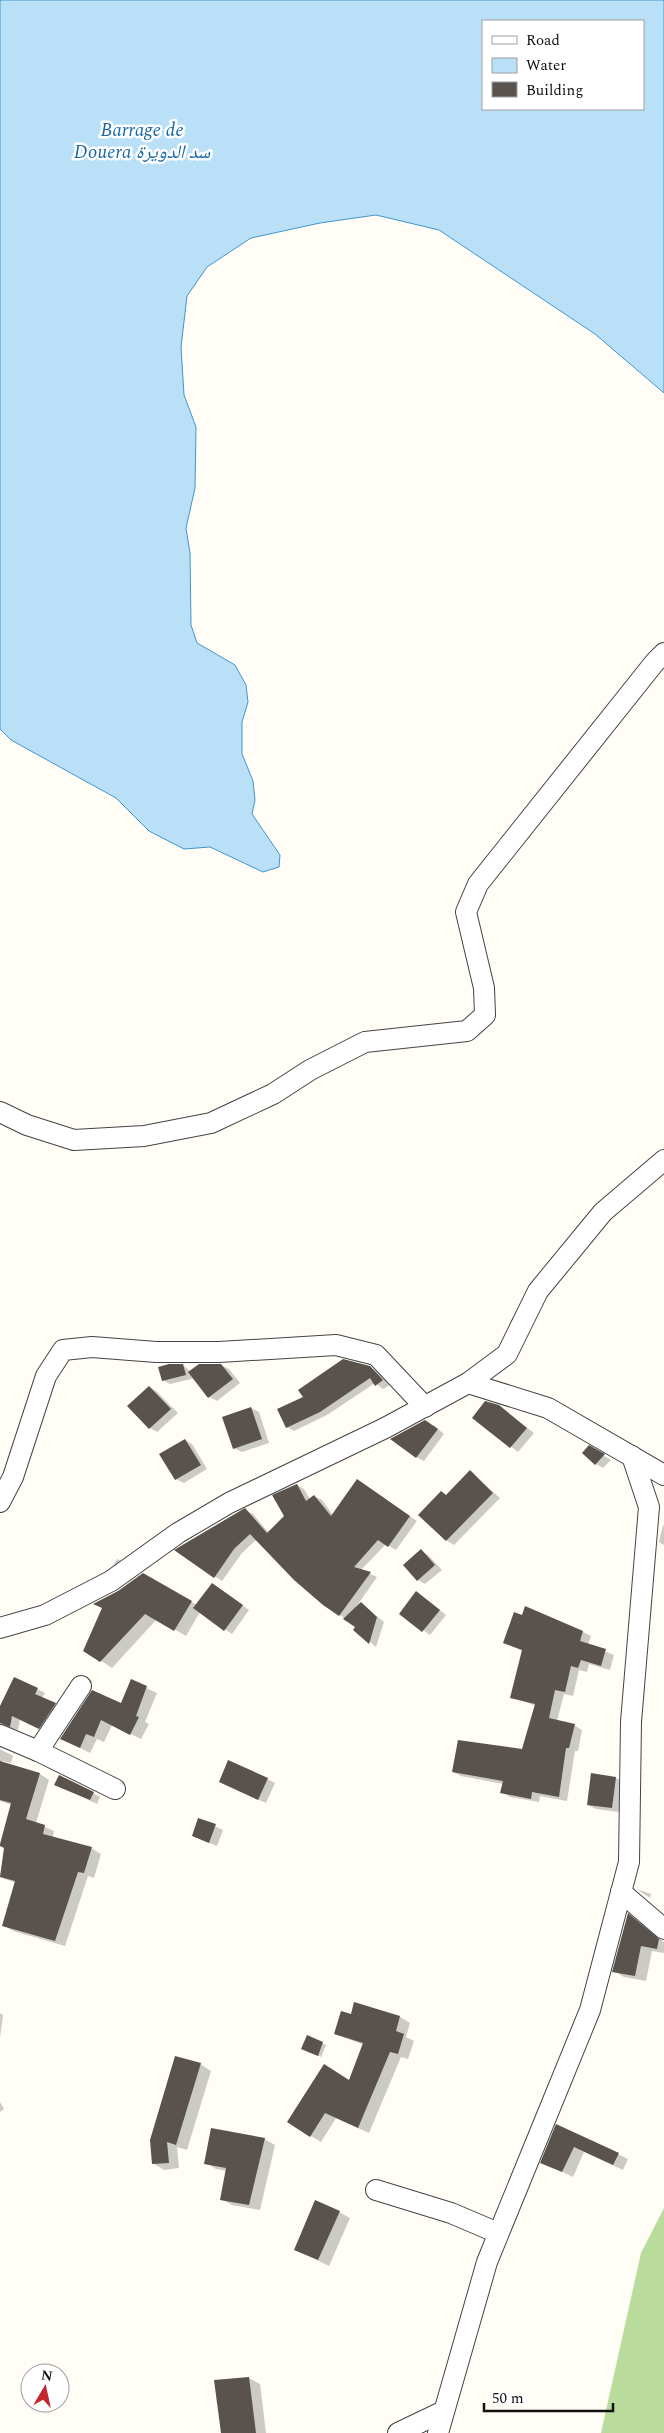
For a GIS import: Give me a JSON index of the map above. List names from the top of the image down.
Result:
{
  "water": ["Barrage de Douera سد الدويرة"],
  "legend": ["Road", "Water", "Building"],
  "scale_bar": "50 m",
  "north": "top"
}
